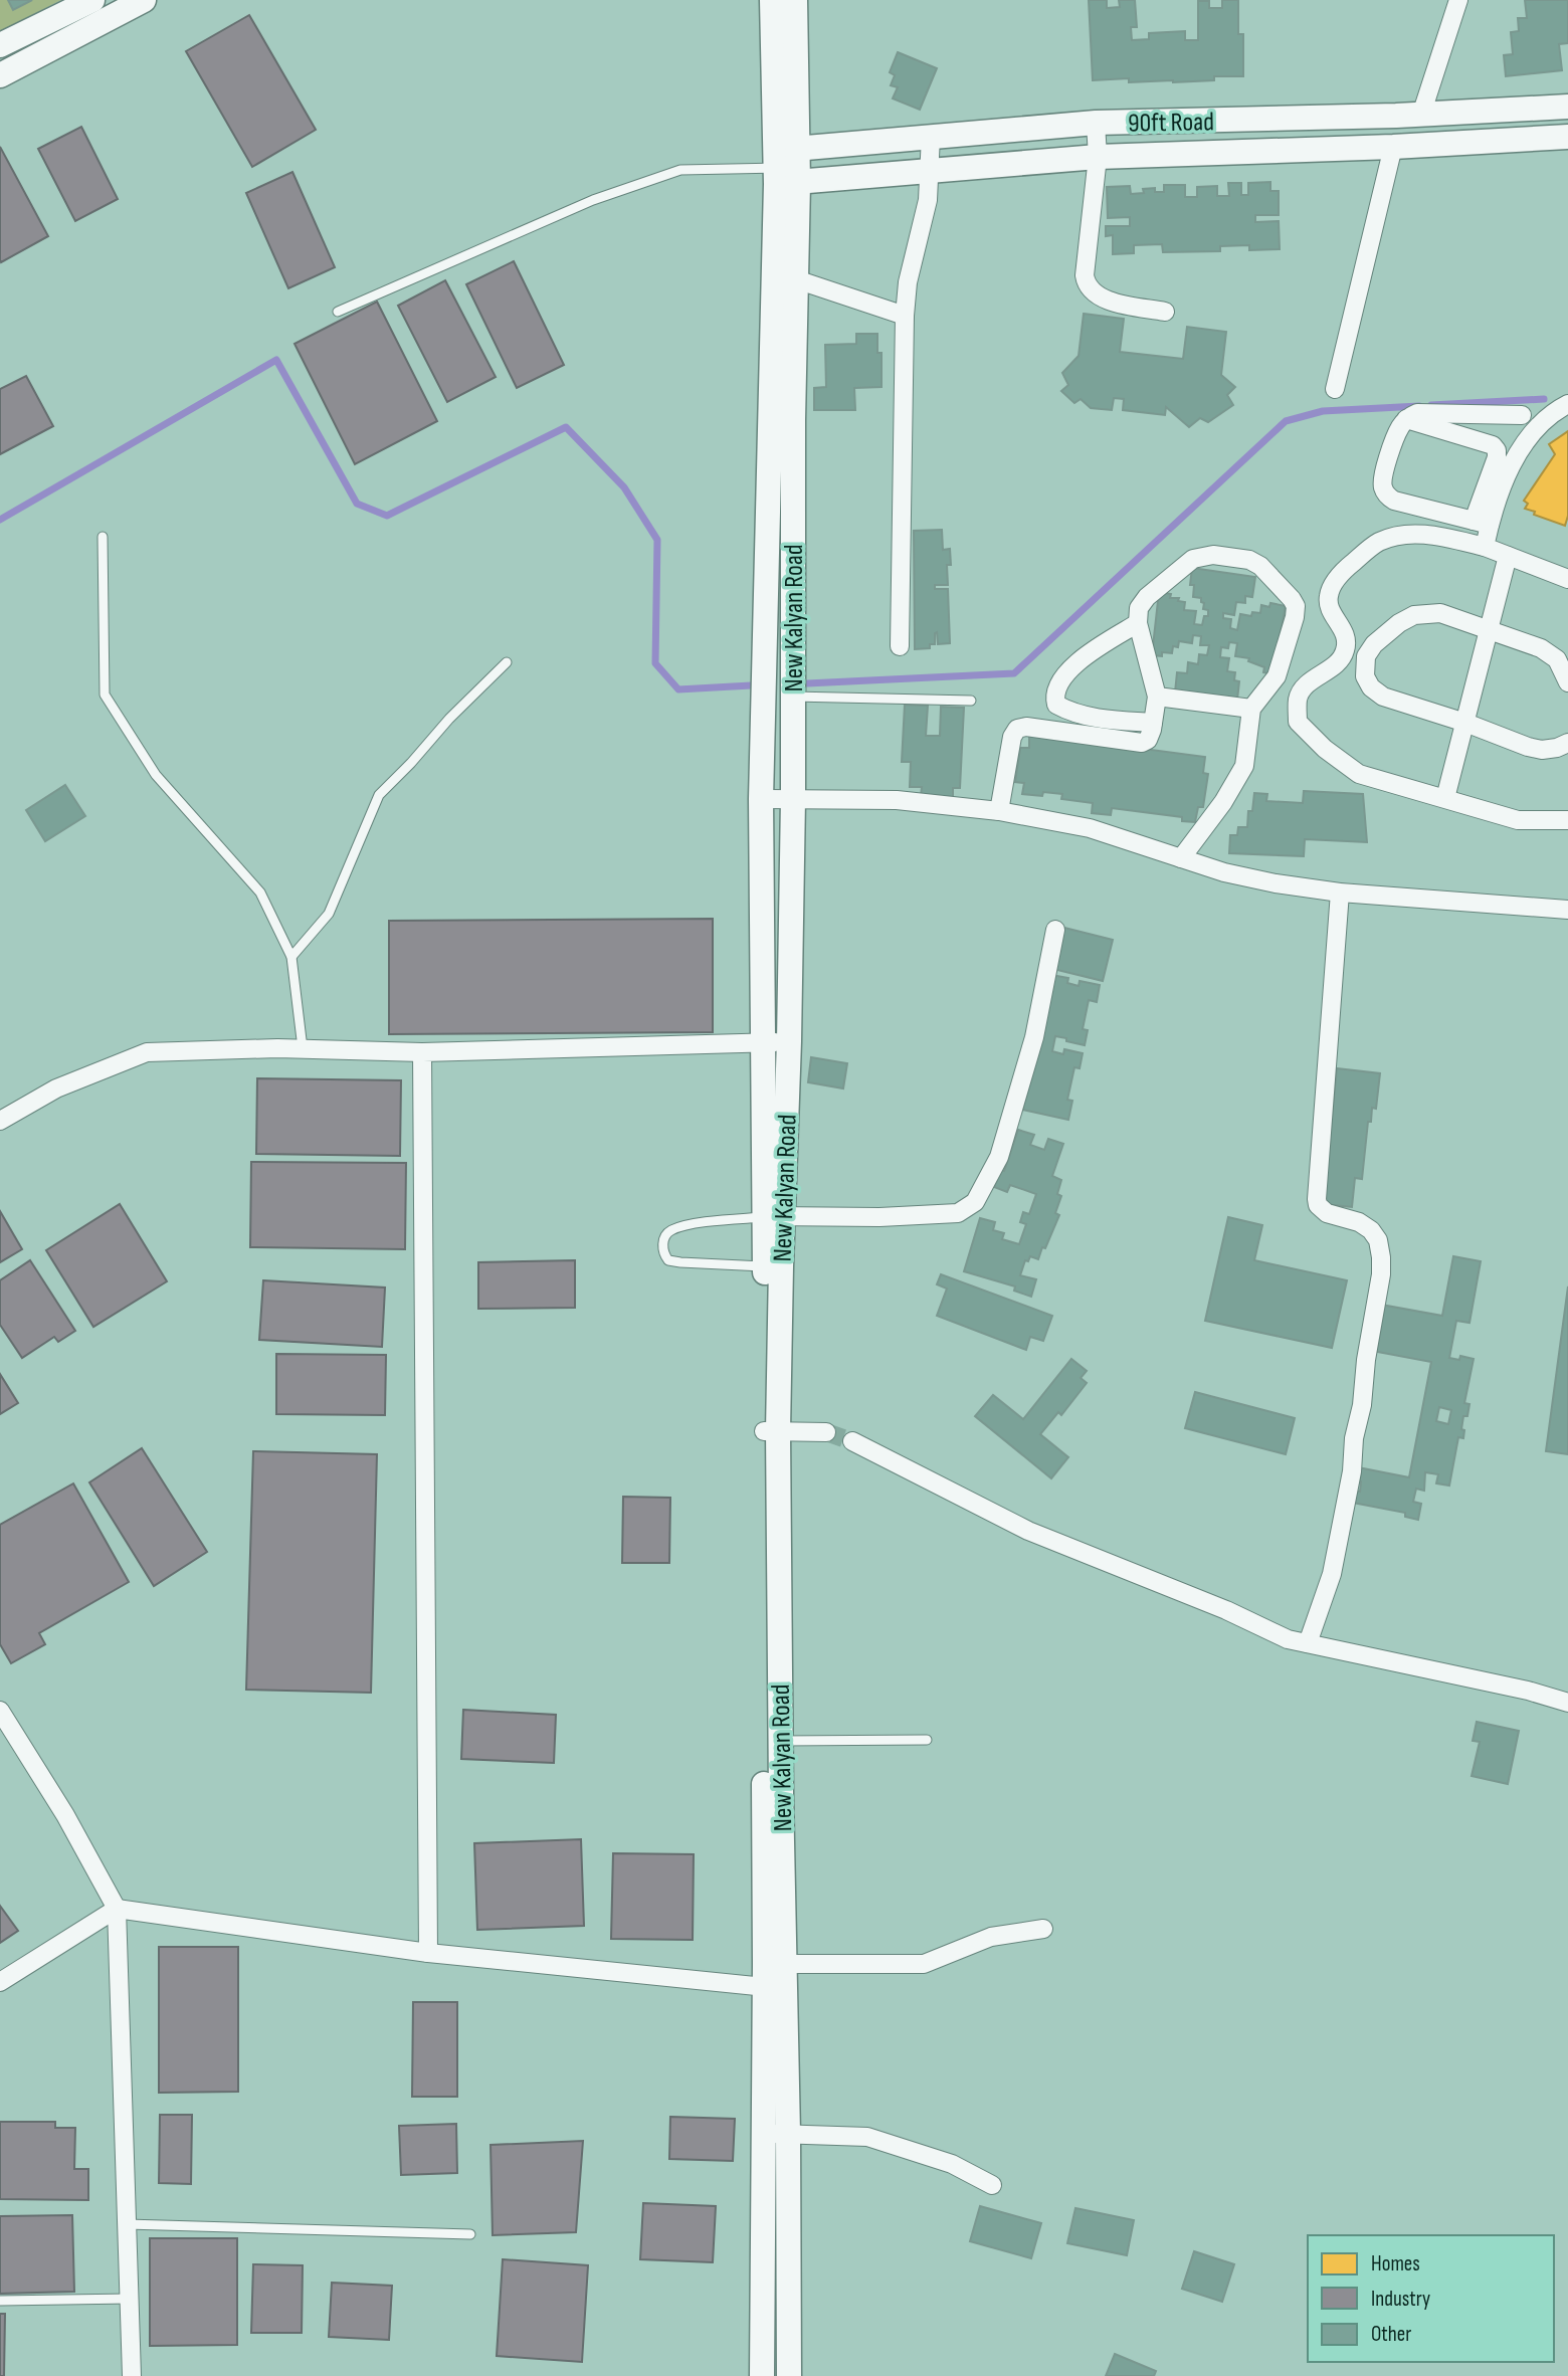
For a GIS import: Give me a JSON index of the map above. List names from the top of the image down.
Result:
{
  "streets": {
    "street": ["90ft Road", "New Kalyan Road"]
  },
  "crossings": [
    ["90ft Road", "New Kalyan Road"]
  ],
  "legend": ["Homes", "Industry", "Other"]
}
